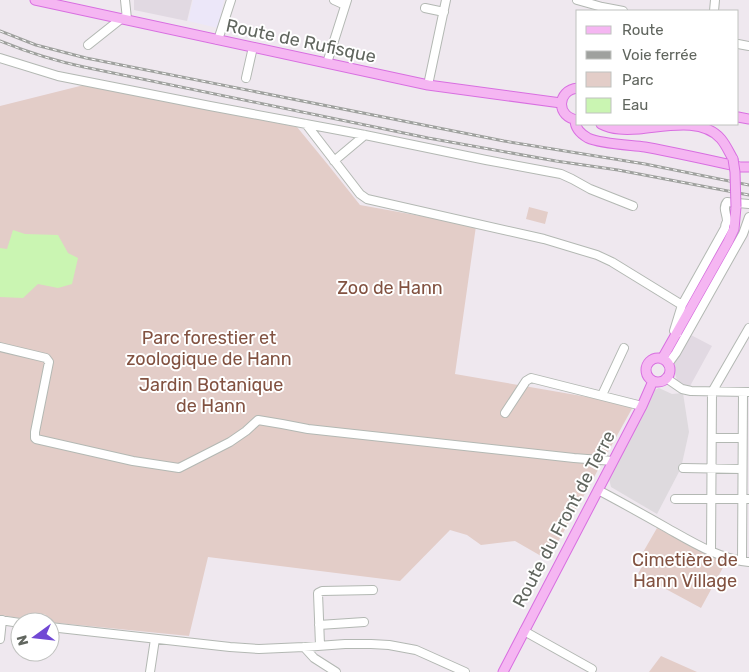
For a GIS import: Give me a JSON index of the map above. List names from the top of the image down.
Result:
{
  "streets": {
    "main road": ["Route de Rufisque", "Route du Front de Terre"]
  },
  "parks": [
    "Zoo de Hann",
    "Parc forestier et zoologique de Hann",
    "Jardin Botanique de Hann",
    "Cimetière de Hann Village"
  ],
  "legend": [
    "Route",
    "Voie ferrée",
    "Parc",
    "Eau"
  ],
  "north": "left"
}
